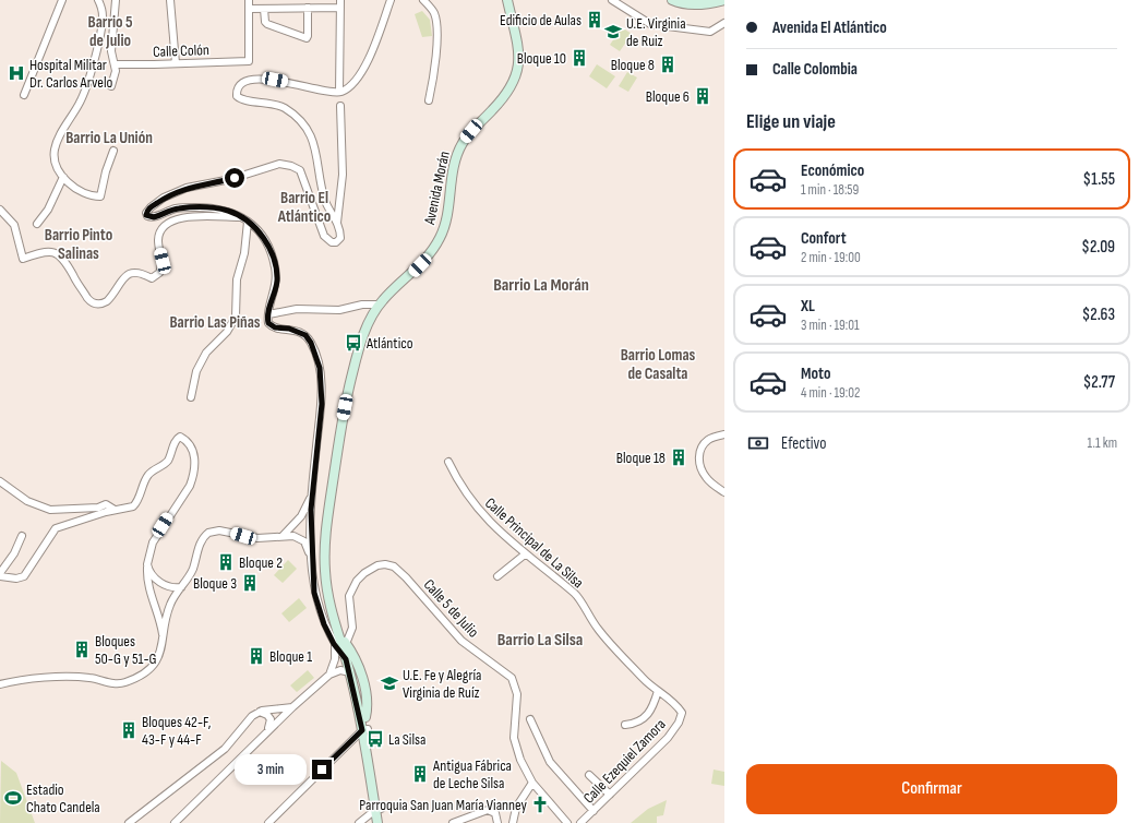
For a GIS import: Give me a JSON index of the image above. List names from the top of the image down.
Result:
{
  "streets": {
    "main road": ["Avenida Morán"],
    "street": [
      "Calle Colón",
      "Calle Principal de La Silsa",
      "Calle 5 de Julio",
      "Calle Ezequiel Zamora"
    ]
  },
  "crossings": [
    ["Avenida Morán", "Calle 5 de Julio"],
    ["Calle Principal de La Silsa", "Calle Ezequiel Zamora"]
  ],
  "districts": [
    "Barrio 5 de Julio",
    "Barrio La Unión",
    "Barrio El Atlántico",
    "Barrio Pinto Salinas",
    "Barrio La Morán",
    "Barrio Las Piñas",
    "Barrio Lomas de Casalta",
    "Barrio La Silsa"
  ],
  "places": {
    "building": [
      "Edificio de Aulas",
      "Bloque 10",
      "Bloque 8",
      "Bloque 6",
      "Bloque 18",
      "Bloque 2",
      "Bloque 3",
      "Bloques 50-G y 51-G",
      "Bloque 1",
      "Bloques 42-F, 43-F y 44-F",
      "Antigua Fábrica de Leche Silsa"
    ],
    "school or university": ["U.E. Virginia de Ruiz", "U.E. Fe y Alegría Virginia de Ruíz"],
    "hospital": ["Hospital Militar Dr. Carlos Arvelo"],
    "bus stop": ["Atlántico", "La Silsa"],
    "sports": ["Estadio Chato Candela"],
    "church": ["Parroquia San Juan María Vianney"]
  },
  "page": {
    "banner": ["Avenida El Atlántico", "Calle Colombia"],
    "heading": "Elige un viaje",
    "list": [
      {
        "name": "Económico",
        "note": "1 min · 18:59",
        "value": "$1.55"
      },
      {
        "name": "Confort",
        "note": "2 min · 19:00",
        "value": "$2.09"
      },
      {
        "name": "XL",
        "note": "3 min · 19:01",
        "value": "$2.63"
      },
      {
        "name": "Moto",
        "note": "4 min · 19:02",
        "value": "$2.77"
      }
    ],
    "pay": ["Efectivo", "1.1 km"],
    "bubble": "3 min",
    "buttons": "Confirmar"
  }
}
